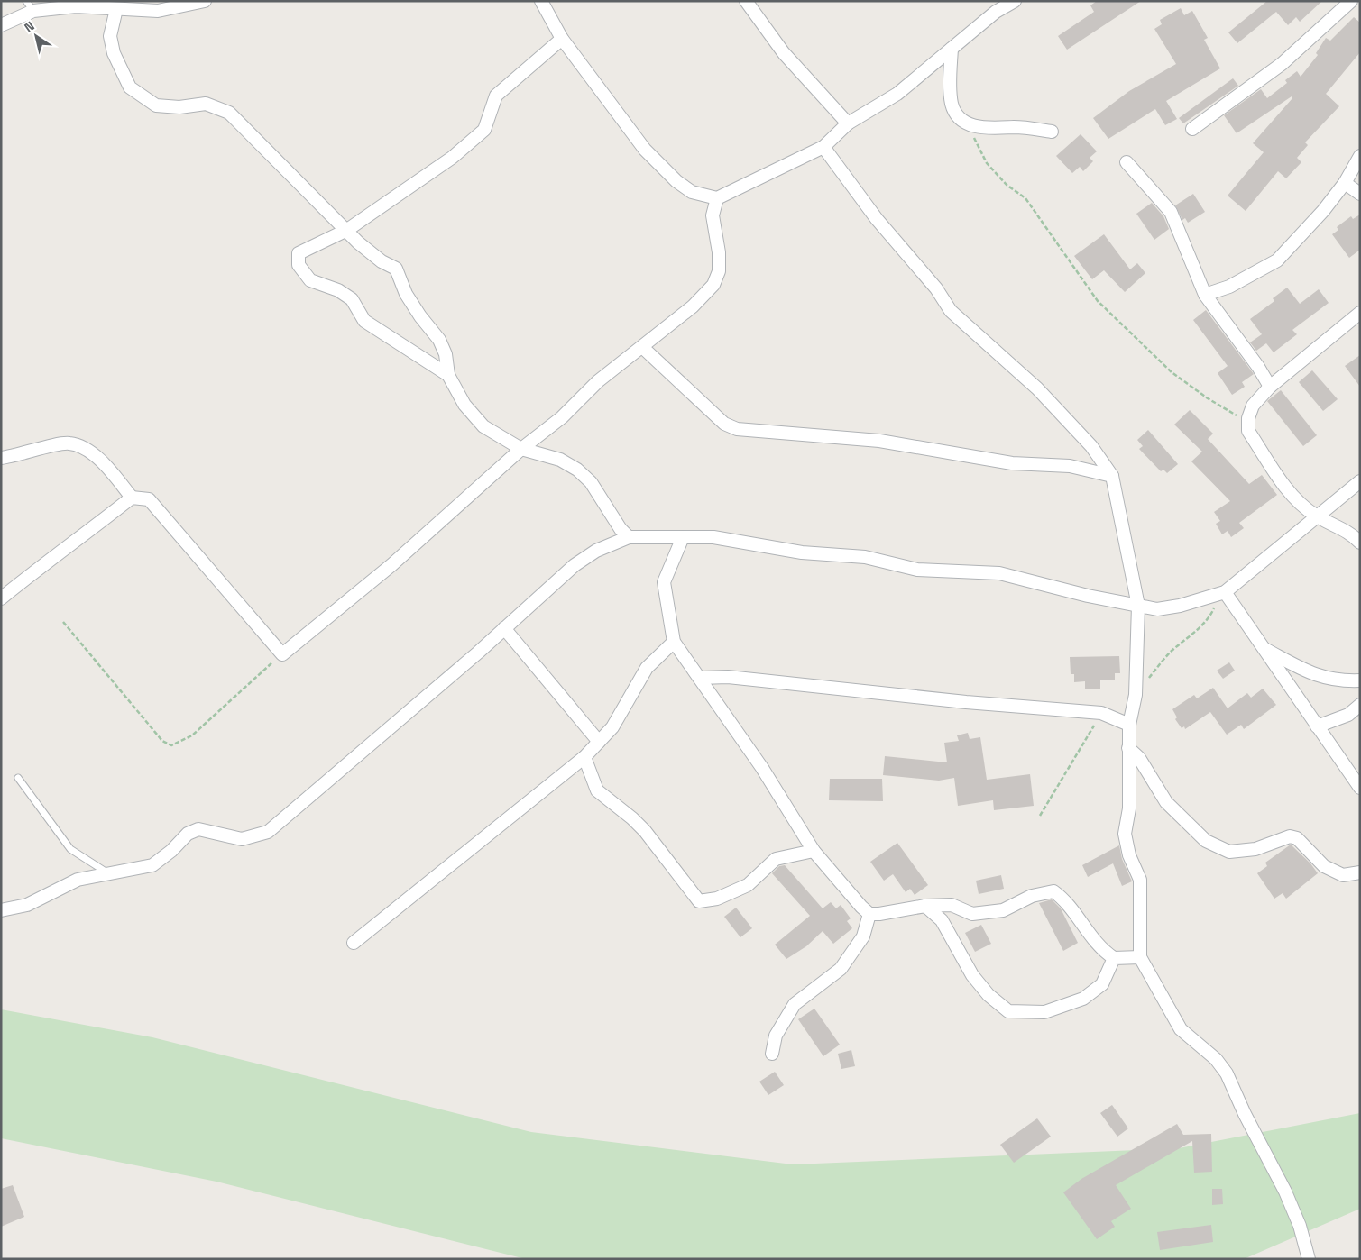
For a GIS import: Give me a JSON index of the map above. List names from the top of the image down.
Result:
{
  "north": "top left"
}
